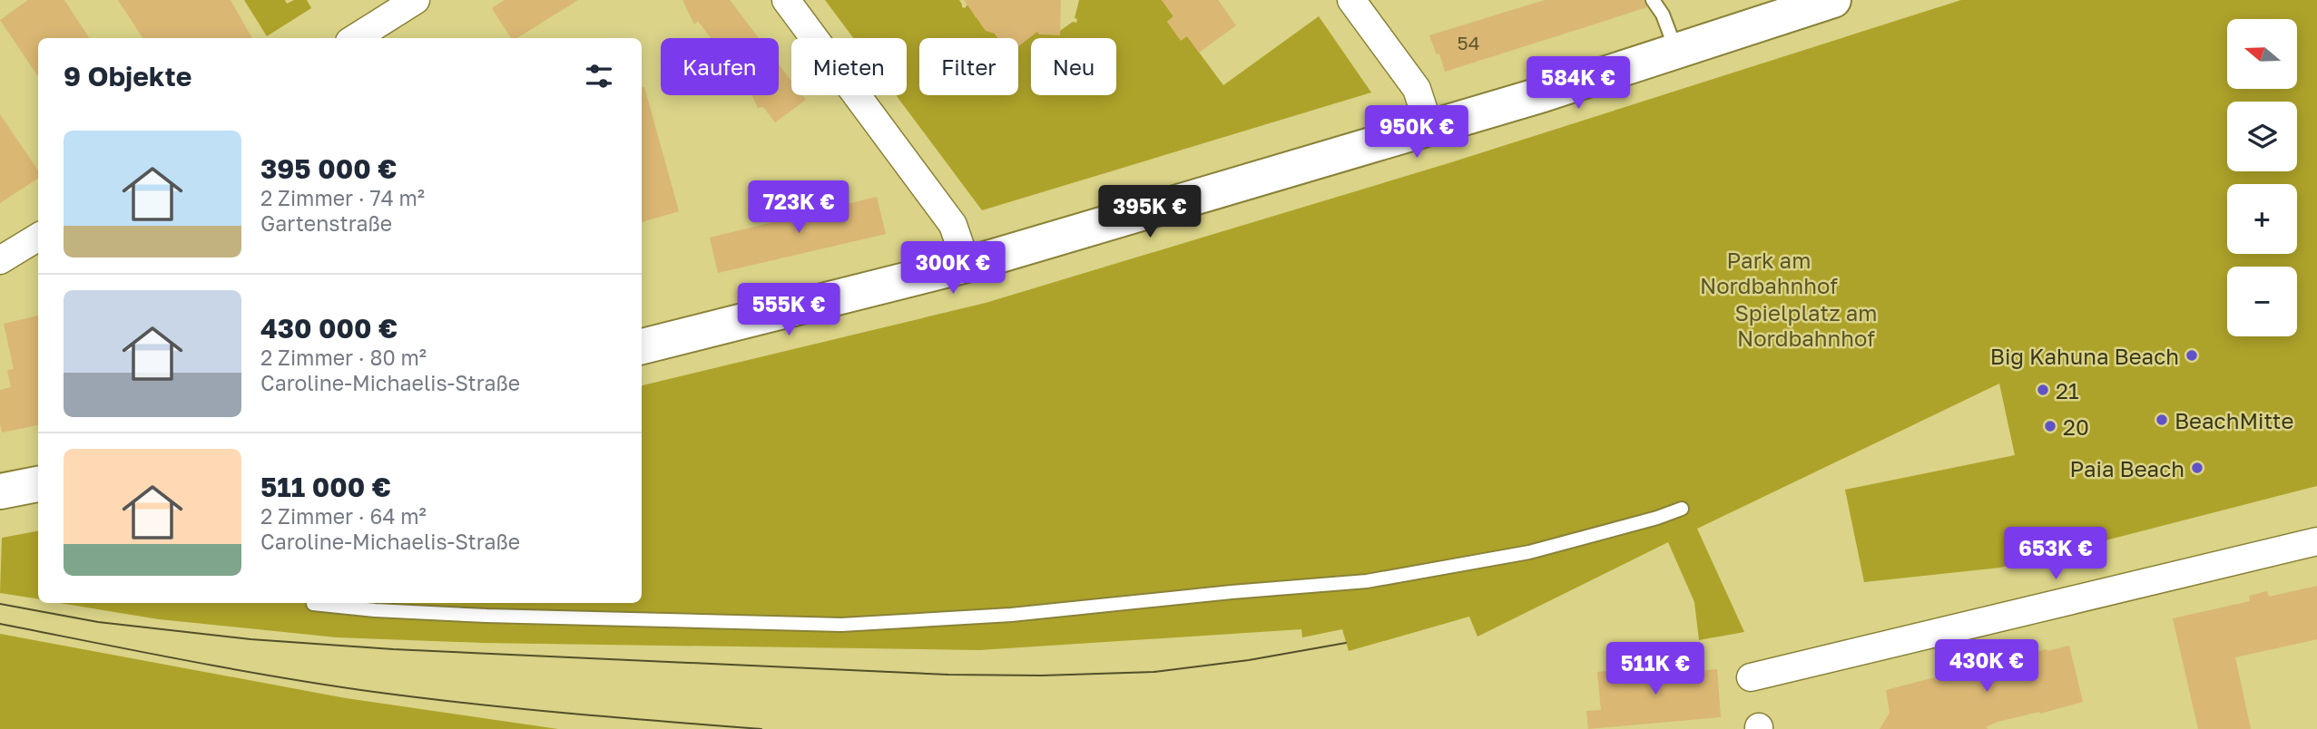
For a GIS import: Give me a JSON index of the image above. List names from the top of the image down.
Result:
{
  "parks": ["Park am Nordbahnhof", "Spielplatz am Nordbahnhof"],
  "places": [
    "Big Kahuna Beach",
    "21",
    "BeachMitte",
    "20",
    "Paia Beach"
  ],
  "house_numbers": ["54"],
  "north": "left",
  "page": {
    "map_buttons": ["+", "−"],
    "chip": [
      "Kaufen",
      "Mieten",
      "Filter",
      "Neu"
    ],
    "heading": "9 Objekte",
    "price": [
      "584K €",
      "950K €",
      "723K €",
      "395K €",
      "300K €",
      "555K €",
      "653K €",
      "430K €",
      "511K €"
    ],
    "list": [
      {
        "name": "395 000 €",
        "note": "2 Zimmer · 74 m² · Gartenstraße"
      },
      {
        "name": "430 000 €",
        "note": "2 Zimmer · 80 m² · Caroline-Michaelis-Straße"
      },
      {
        "name": "511 000 €",
        "note": "2 Zimmer · 64 m² · Caroline-Michaelis-Straße"
      }
    ]
  }
}
